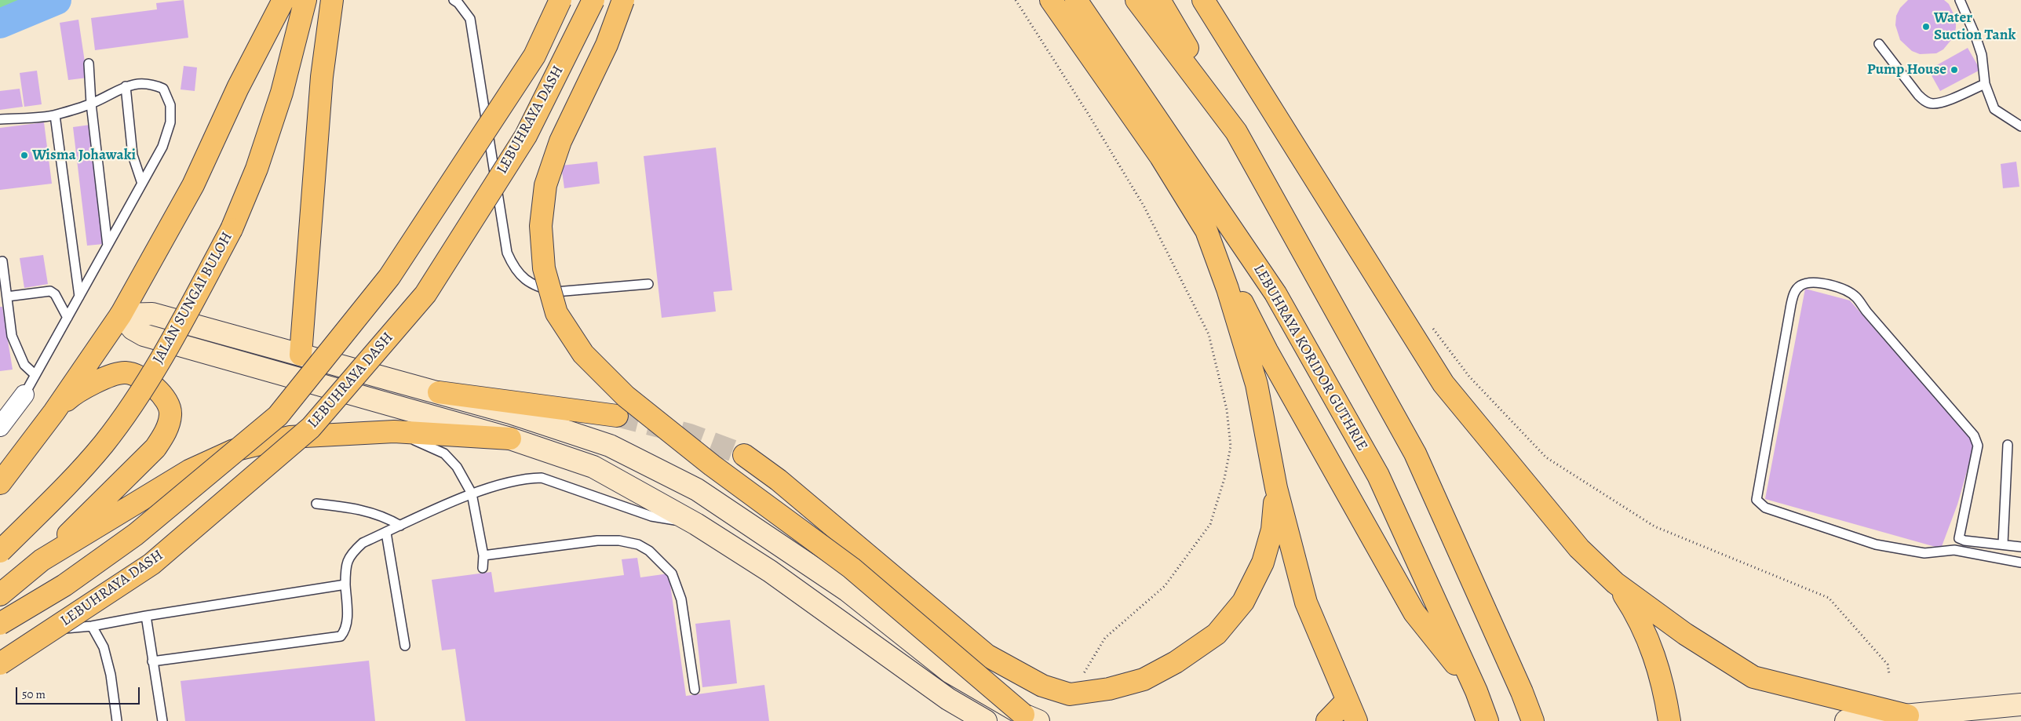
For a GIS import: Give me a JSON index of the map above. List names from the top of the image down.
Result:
{
  "streets": {
    "highway": ["LEBUHRAYA DASH", "JALAN SUNGAI BULOH", "LEBUHRAYA KORIDOR GUTHRIE"]
  },
  "places": ["Water Suction Tank", "Pump House", "Wisma Johawaki"],
  "scale_bar": "50 m"
}
